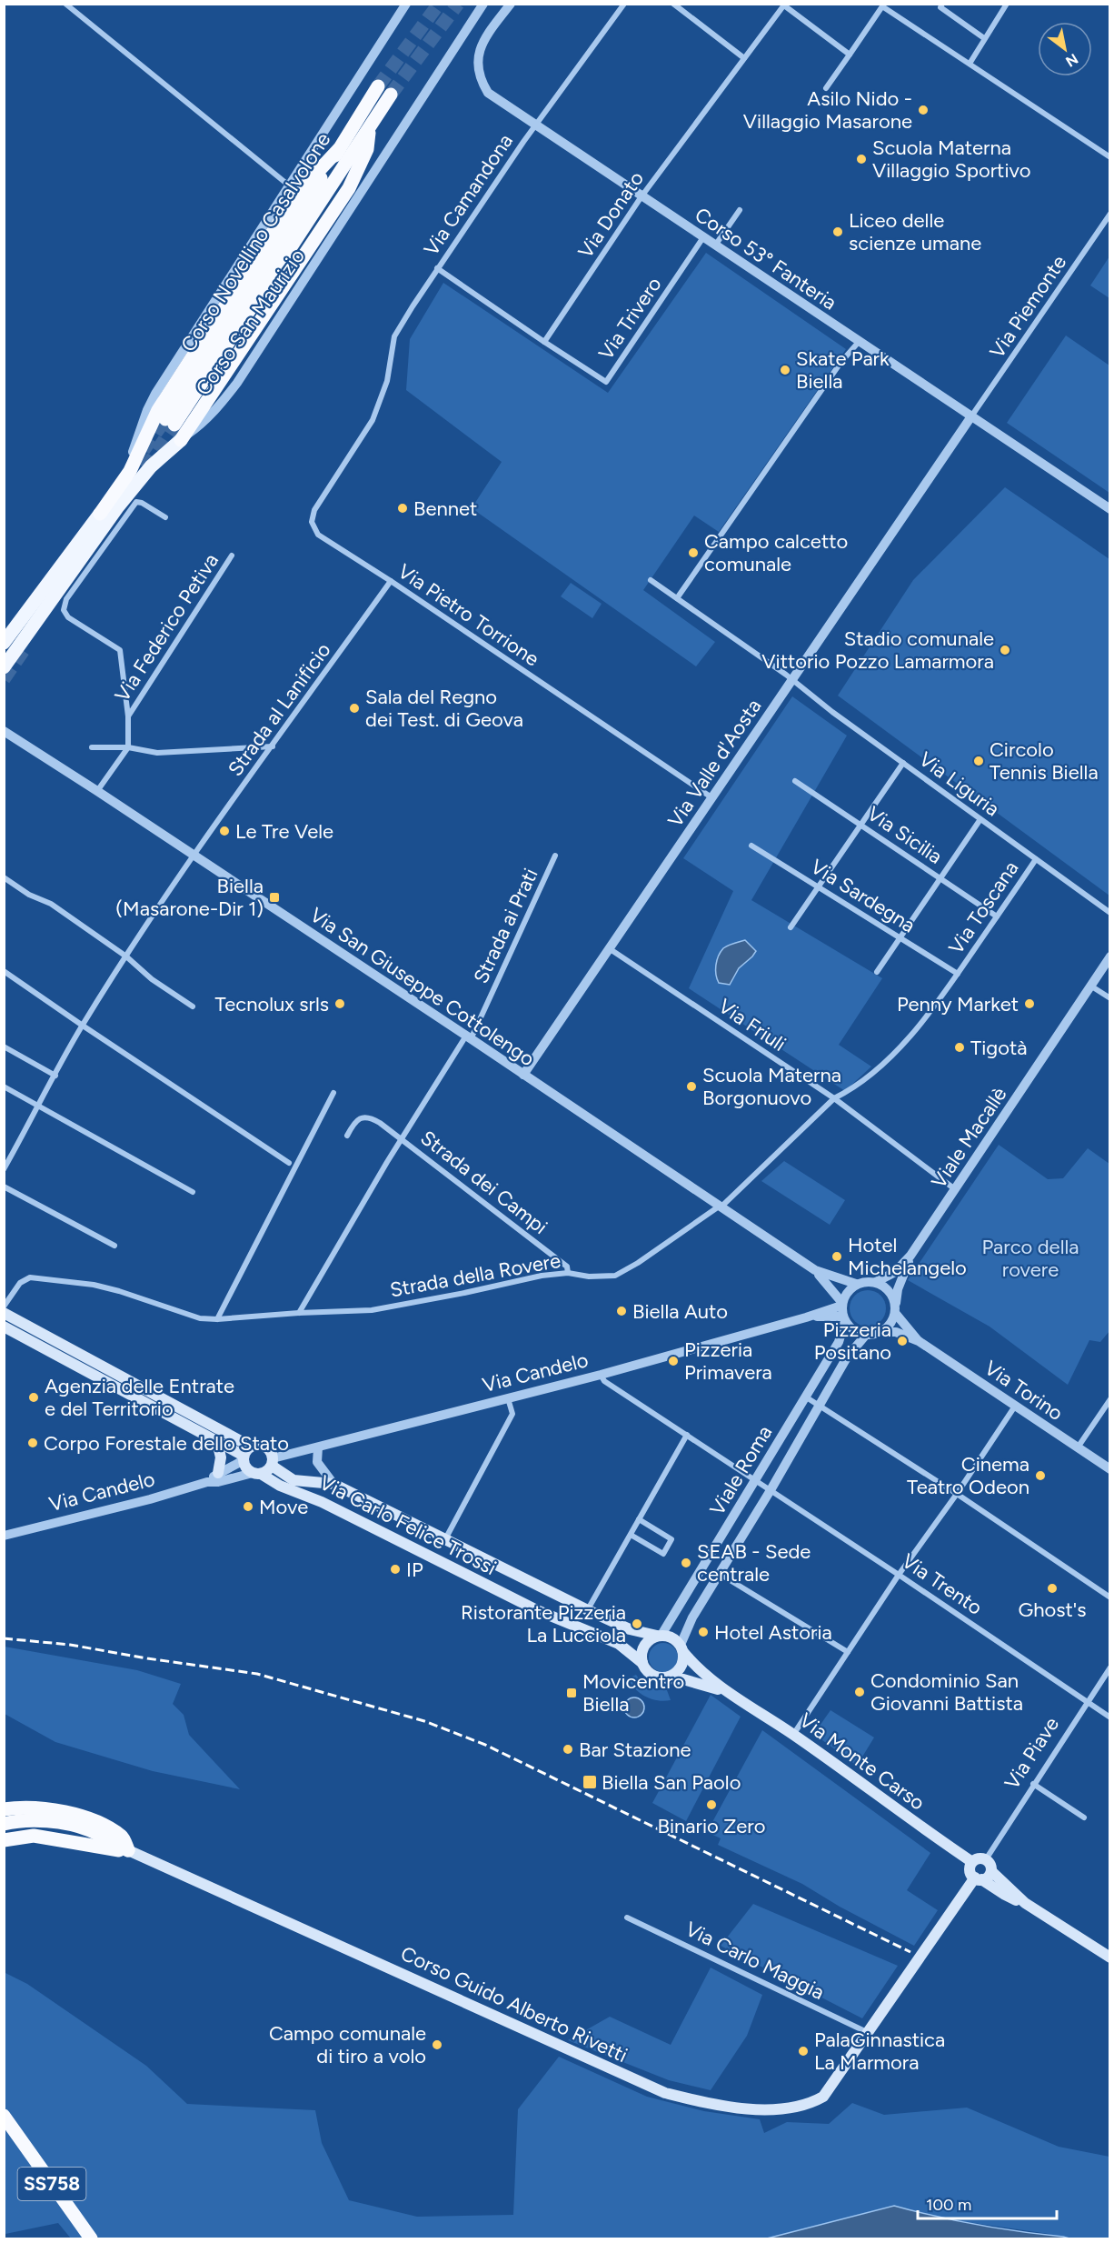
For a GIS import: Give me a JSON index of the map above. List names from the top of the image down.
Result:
{
  "streets": {
    "highway": ["Corso Novellino Casalvolone", "SS758"],
    "main road": [
      "Corso San Maurizio",
      "Via Candelo",
      "Via Carlo Felice Trossi",
      "Via Monte Carso",
      "Corso Guido Alberto Rivetti"
    ],
    "street": [
      "Via Camandona",
      "Via Donato",
      "Corso 53° Fanteria",
      "Via Piemonte",
      "Via Trivero",
      "Via Pietro Torrione",
      "Via Federico Petiva",
      "Strada al Lanificio",
      "Via Valle d'Aosta",
      "Via Liguria",
      "Via Sicilia",
      "Via Sardegna",
      "Via Toscana",
      "Strada ai Prati",
      "Via San Giuseppe Cottolengo",
      "Via Friuli",
      "Viale Macallè",
      "Strada dei Campi",
      "Strada della Rovere",
      "Via Torino",
      "Viale Roma",
      "Via Trento",
      "Via Piave",
      "Via Carlo Maggia"
    ]
  },
  "crossings": [
    ["Via Camandona", "Corso 53° Fanteria"],
    ["Via Camandona", "Via Pietro Torrione"],
    ["Via Donato", "Corso 53° Fanteria"],
    ["Via Donato", "Via Trivero"],
    ["Corso 53° Fanteria", "Via Piemonte"],
    ["Corso 53° Fanteria", "Via Trivero"],
    ["Corso 53° Fanteria", "Via Valle d'Aosta"],
    ["Via Piemonte", "Via Valle d'Aosta"],
    ["Via Pietro Torrione", "Strada al Lanificio"],
    ["Via Pietro Torrione", "Via Valle d'Aosta"],
    ["Strada al Lanificio", "Via San Giuseppe Cottolengo"],
    ["Via Valle d'Aosta", "Via Liguria"],
    ["Via Valle d'Aosta", "Via San Giuseppe Cottolengo"],
    ["Via Valle d'Aosta", "Via Friuli"],
    ["Via Liguria", "Via Toscana"],
    ["Via Sicilia", "Via Toscana"],
    ["Via Sardegna", "Via Toscana"],
    ["Via Toscana", "Via Friuli"],
    ["Via Toscana", "Strada della Rovere"],
    ["Strada ai Prati", "Via San Giuseppe Cottolengo"],
    ["Strada ai Prati", "Strada dei Campi"],
    ["Via San Giuseppe Cottolengo", "Viale Macallè"],
    ["Via San Giuseppe Cottolengo", "Strada dei Campi"],
    ["Via San Giuseppe Cottolengo", "Strada della Rovere"],
    ["Via San Giuseppe Cottolengo", "Via Candelo"],
    ["Via San Giuseppe Cottolengo", "Via Torino"],
    ["Via San Giuseppe Cottolengo", "Viale Roma"],
    ["Via Friuli", "Viale Macallè"],
    ["Via Friuli", "Strada della Rovere"],
    ["Viale Macallè", "Via Candelo"],
    ["Viale Macallè", "Via Torino"],
    ["Viale Macallè", "Viale Roma"],
    ["Strada dei Campi", "Strada della Rovere"],
    ["Via Candelo", "Via Torino"],
    ["Via Candelo", "Viale Roma"],
    ["Via Candelo", "Via Carlo Felice Trossi"],
    ["Via Candelo", "Via Trento"],
    ["Via Torino", "Viale Roma"],
    ["Viale Roma", "Via Carlo Felice Trossi"],
    ["Viale Roma", "Via Trento"],
    ["Viale Roma", "Via Monte Carso"],
    ["Via Carlo Felice Trossi", "Via Monte Carso"],
    ["Via Trento", "Via Piave"],
    ["Via Piave", "Via Monte Carso"],
    ["Via Carlo Maggia", "Corso Guido Alberto Rivetti"]
  ],
  "parks": ["Parco della rovere"],
  "places": {
    "other": [
      "Asilo Nido - Villaggio Masarone",
      "Scuola Materna Villaggio Sportivo",
      "Liceo delle scienze umane",
      "Skate Park Biella",
      "Bennet",
      "Campo calcetto comunale",
      "Stadio comunale Vittorio Pozzo Lamarmora",
      "Sala del Regno dei Test. di Geova",
      "Circolo Tennis Biella",
      "Le Tre Vele",
      "Tecnolux srls",
      "Penny Market",
      "Tigotà",
      "Scuola Materna Borgonuovo",
      "Hotel Michelangelo",
      "Biella Auto",
      "Pizzeria Positano",
      "Pizzeria Primavera",
      "Agenzia delle Entrate e del Territorio",
      "Corpo Forestale dello Stato",
      "Cinema Teatro Odeon",
      "Move",
      "SEAB - Sede centrale",
      "IP",
      "Ghost's",
      "Ristorante Pizzeria La Lucciola",
      "Hotel Astoria",
      "Condominio San Giovanni Battista",
      "Bar Stazione",
      "Binario Zero",
      "Campo comunale di tiro a volo",
      "PalaGinnastica La Marmora"
    ],
    "transit": ["Biella (Masarone-Dir 1)", "Movicentro Biella", "Biella San Paolo"]
  },
  "scale_bar": "100 m",
  "north": "bottom right"
}
